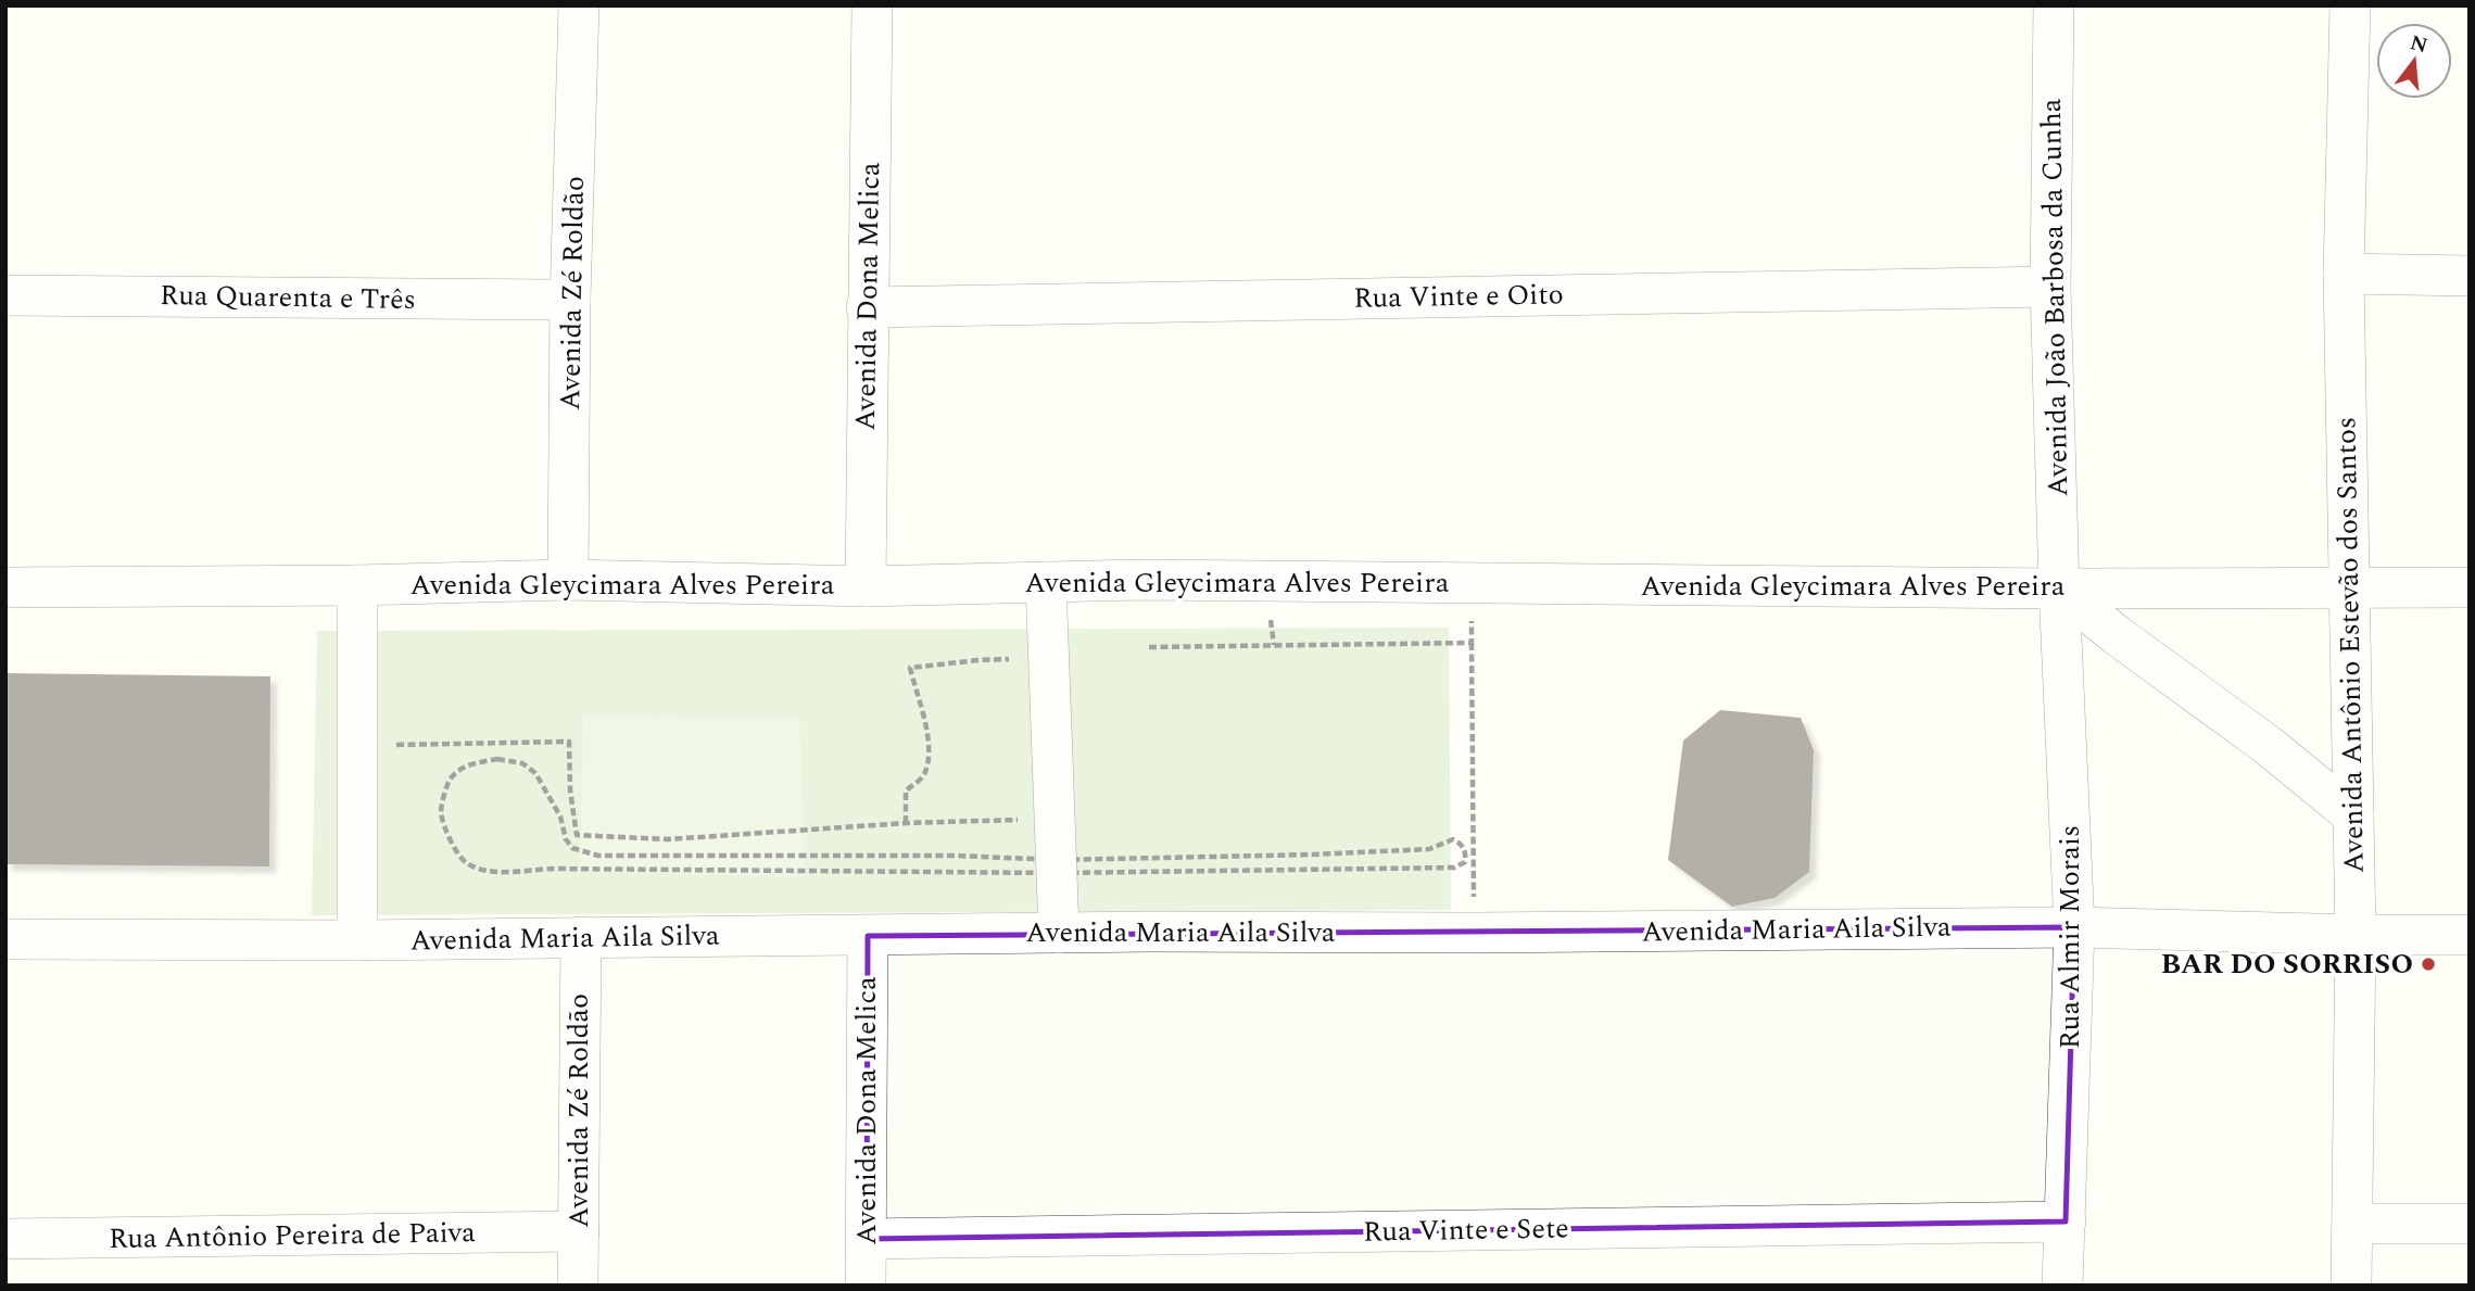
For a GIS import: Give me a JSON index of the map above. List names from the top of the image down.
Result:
{
  "streets": {
    "street": [
      "Avenida Zé Roldão",
      "Avenida Dona Melica",
      "Rua Vinte e Oito",
      "Rua Quarenta e Três",
      "Avenida João Barbosa da Cunha",
      "Avenida Gleycimara Alves Pereira",
      "Avenida Antônio Estevão dos Santos",
      "Avenida Maria Aila Silva",
      "Rua Almir Morais",
      "Rua Vinte e Sete",
      "Rua Antônio Pereira de Paiva"
    ]
  },
  "crossings": [
    ["Avenida Zé Roldão", "Rua Quarenta e Três"],
    ["Avenida Zé Roldão", "Avenida Gleycimara Alves Pereira"],
    ["Avenida Zé Roldão", "Avenida Maria Aila Silva"],
    ["Avenida Zé Roldão", "Rua Antônio Pereira de Paiva"],
    ["Avenida Dona Melica", "Rua Vinte e Oito"],
    ["Avenida Dona Melica", "Avenida Gleycimara Alves Pereira"],
    ["Avenida Dona Melica", "Avenida Maria Aila Silva"],
    ["Avenida Dona Melica", "Rua Vinte e Sete"],
    ["Rua Vinte e Oito", "Avenida João Barbosa da Cunha"],
    ["Avenida João Barbosa da Cunha", "Avenida Gleycimara Alves Pereira"],
    ["Avenida João Barbosa da Cunha", "Rua Almir Morais"],
    ["Avenida Gleycimara Alves Pereira", "Avenida Antônio Estevão dos Santos"],
    ["Avenida Gleycimara Alves Pereira", "Rua Almir Morais"],
    ["Avenida Antônio Estevão dos Santos", "Avenida Maria Aila Silva"],
    ["Avenida Maria Aila Silva", "Rua Almir Morais"],
    ["Rua Almir Morais", "Rua Vinte e Sete"]
  ],
  "places": ["BAR DO SORRISO"],
  "north": "top"
}
